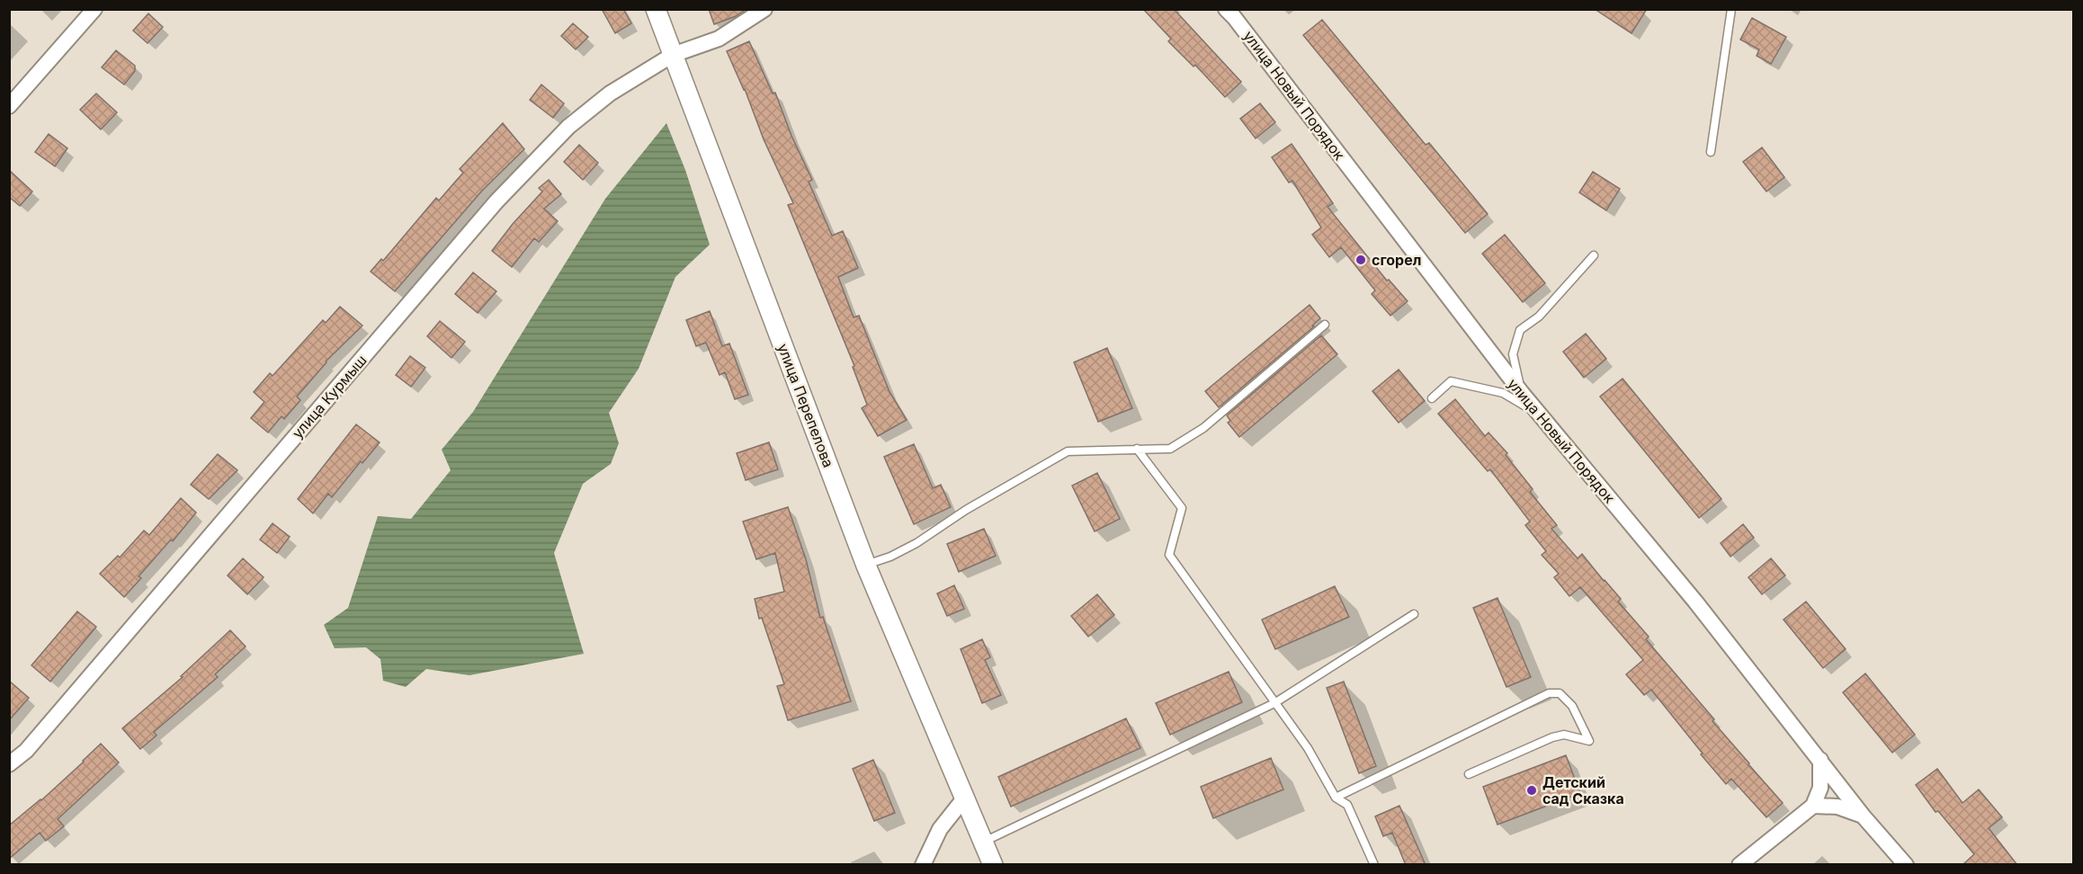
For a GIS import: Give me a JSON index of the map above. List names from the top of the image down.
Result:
{
  "streets": {
    "street": ["улица Новый Порядок", "улица Курмыш", "улица Перепелова"]
  },
  "crossings": [
    ["улица Курмыш", "улица Перепелова"]
  ],
  "places": ["сгорел", "Детский сад Сказка"]
}
